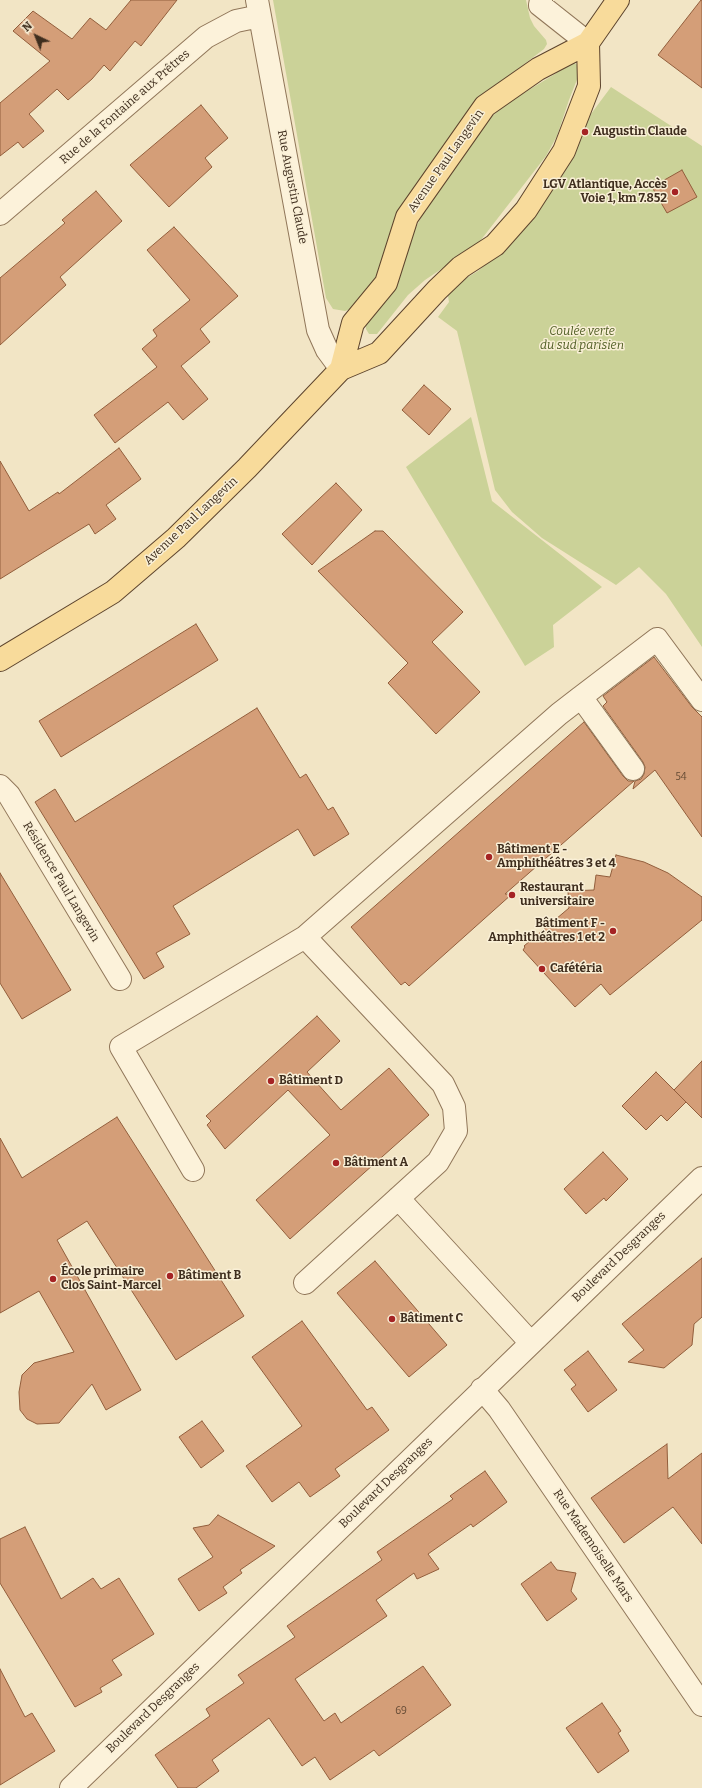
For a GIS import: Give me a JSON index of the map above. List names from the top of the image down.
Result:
{
  "streets": {
    "main road": ["Avenue Paul Langevin"],
    "street": [
      "Rue de la Fontaine aux Prêtres",
      "Rue Augustin Claude",
      "Résidence Paul Langevin",
      "Boulevard Desgranges",
      "Rue Mademoiselle Mars"
    ]
  },
  "crossings": [
    ["Rue de la Fontaine aux Prêtres", "Rue Augustin Claude"],
    ["Avenue Paul Langevin", "Rue Augustin Claude"],
    ["Boulevard Desgranges", "Rue Mademoiselle Mars"]
  ],
  "parks": ["Coulée verte du sud parisien"],
  "places": [
    "Augustin Claude",
    "LGV Atlantique, Accès Voie 1, km 7.852",
    "Bâtiment E - Amphithéâtres 3 et 4",
    "Restaurant universitaire",
    "Bâtiment F - Amphithéâtres 1 et 2",
    "Cafétéria",
    "Bâtiment D",
    "Bâtiment A",
    "Bâtiment B",
    "École primaire Clos Saint-Marcel",
    "Bâtiment C"
  ],
  "house_numbers": ["54", "69"],
  "north": "top left"
}
